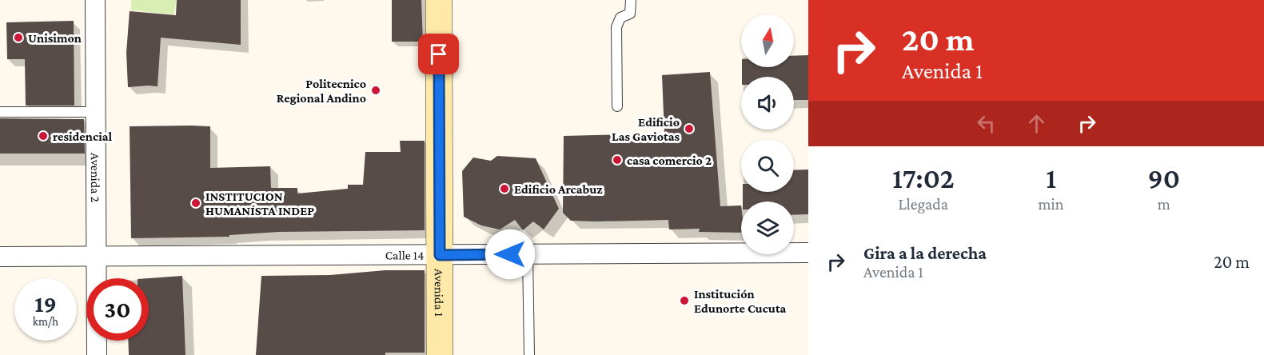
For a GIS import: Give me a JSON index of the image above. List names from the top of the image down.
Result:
{
  "streets": {
    "street": ["Avenida 2", "Calle 14", "Avenida 1"]
  },
  "crossings": [
    ["Avenida 2", "Calle 14"],
    ["Calle 14", "Avenida 1"]
  ],
  "places": [
    "Unisimon",
    "Politecnico Regional Andino",
    "Edificio Las Gaviotas",
    "residencial",
    "casa comercio 2",
    "Edificio Arcabuz",
    "INSTITUCION HUMANÍSTA INDEP",
    "Institución Edunorte Cucuta"
  ],
  "north": "top",
  "page": {
    "turn": ["20 m", "Avenida 1"],
    "eta": [
      "17:02",
      "Llegada",
      "1",
      "min",
      "90",
      "m"
    ],
    "list": [
      {
        "name": "Gira a la derecha",
        "note": "Avenida 1",
        "value": "20 m"
      }
    ],
    "speed": "19 km/h",
    "limit": "30"
  }
}
